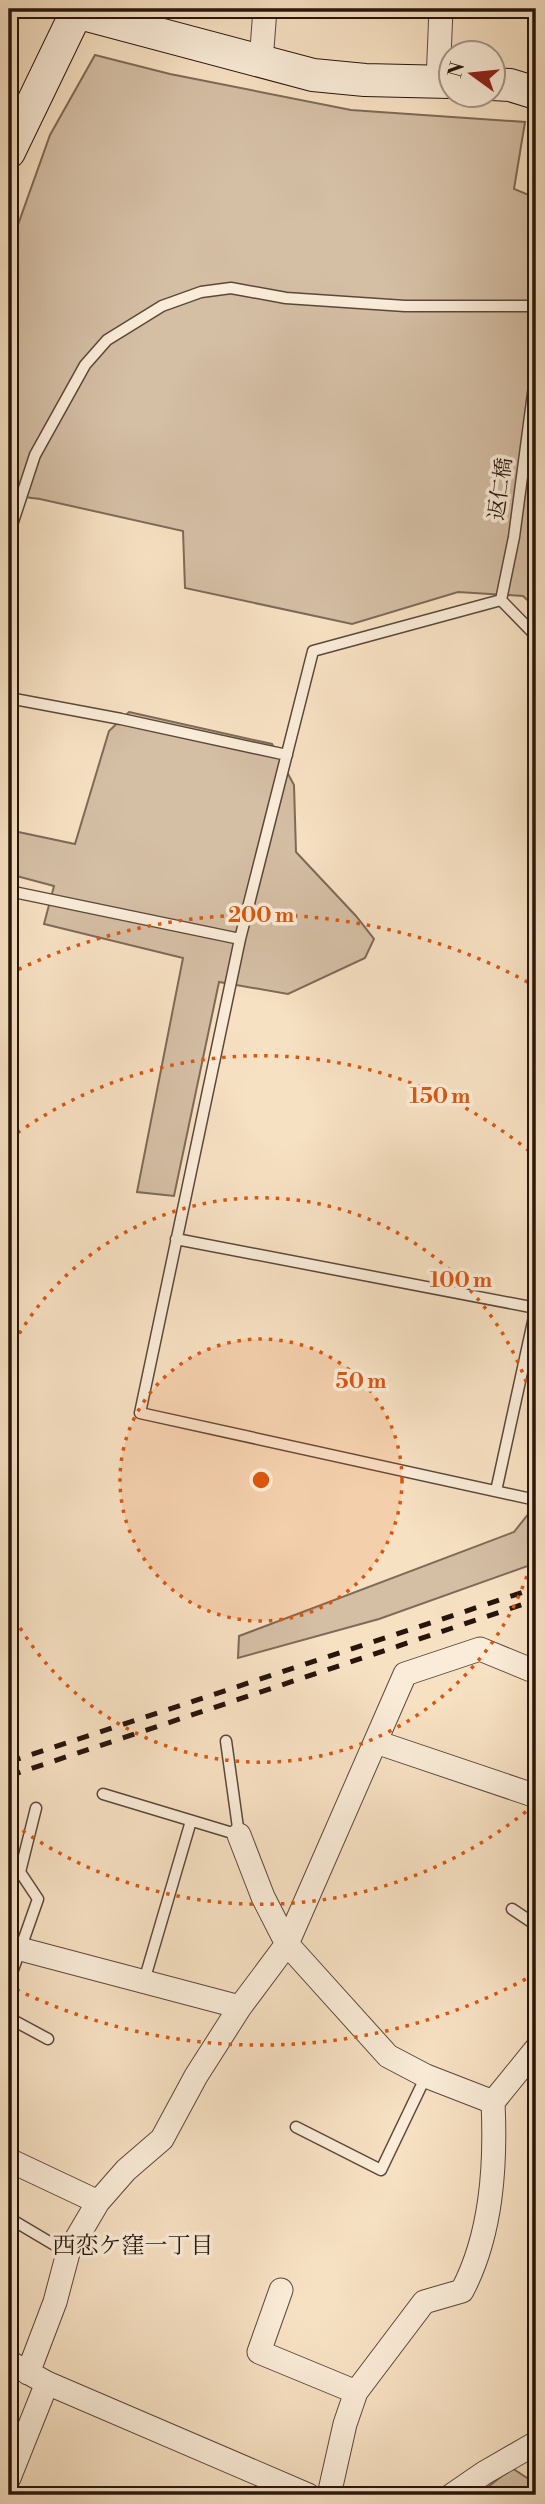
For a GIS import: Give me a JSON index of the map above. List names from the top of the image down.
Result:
{
  "streets": {
    "lane": ["返仁橋"]
  },
  "districts": ["西恋ケ窪一丁目"],
  "north": "left",
  "rings": [
    "200 m",
    "150 m",
    "100 m",
    "50 m"
  ]
}
